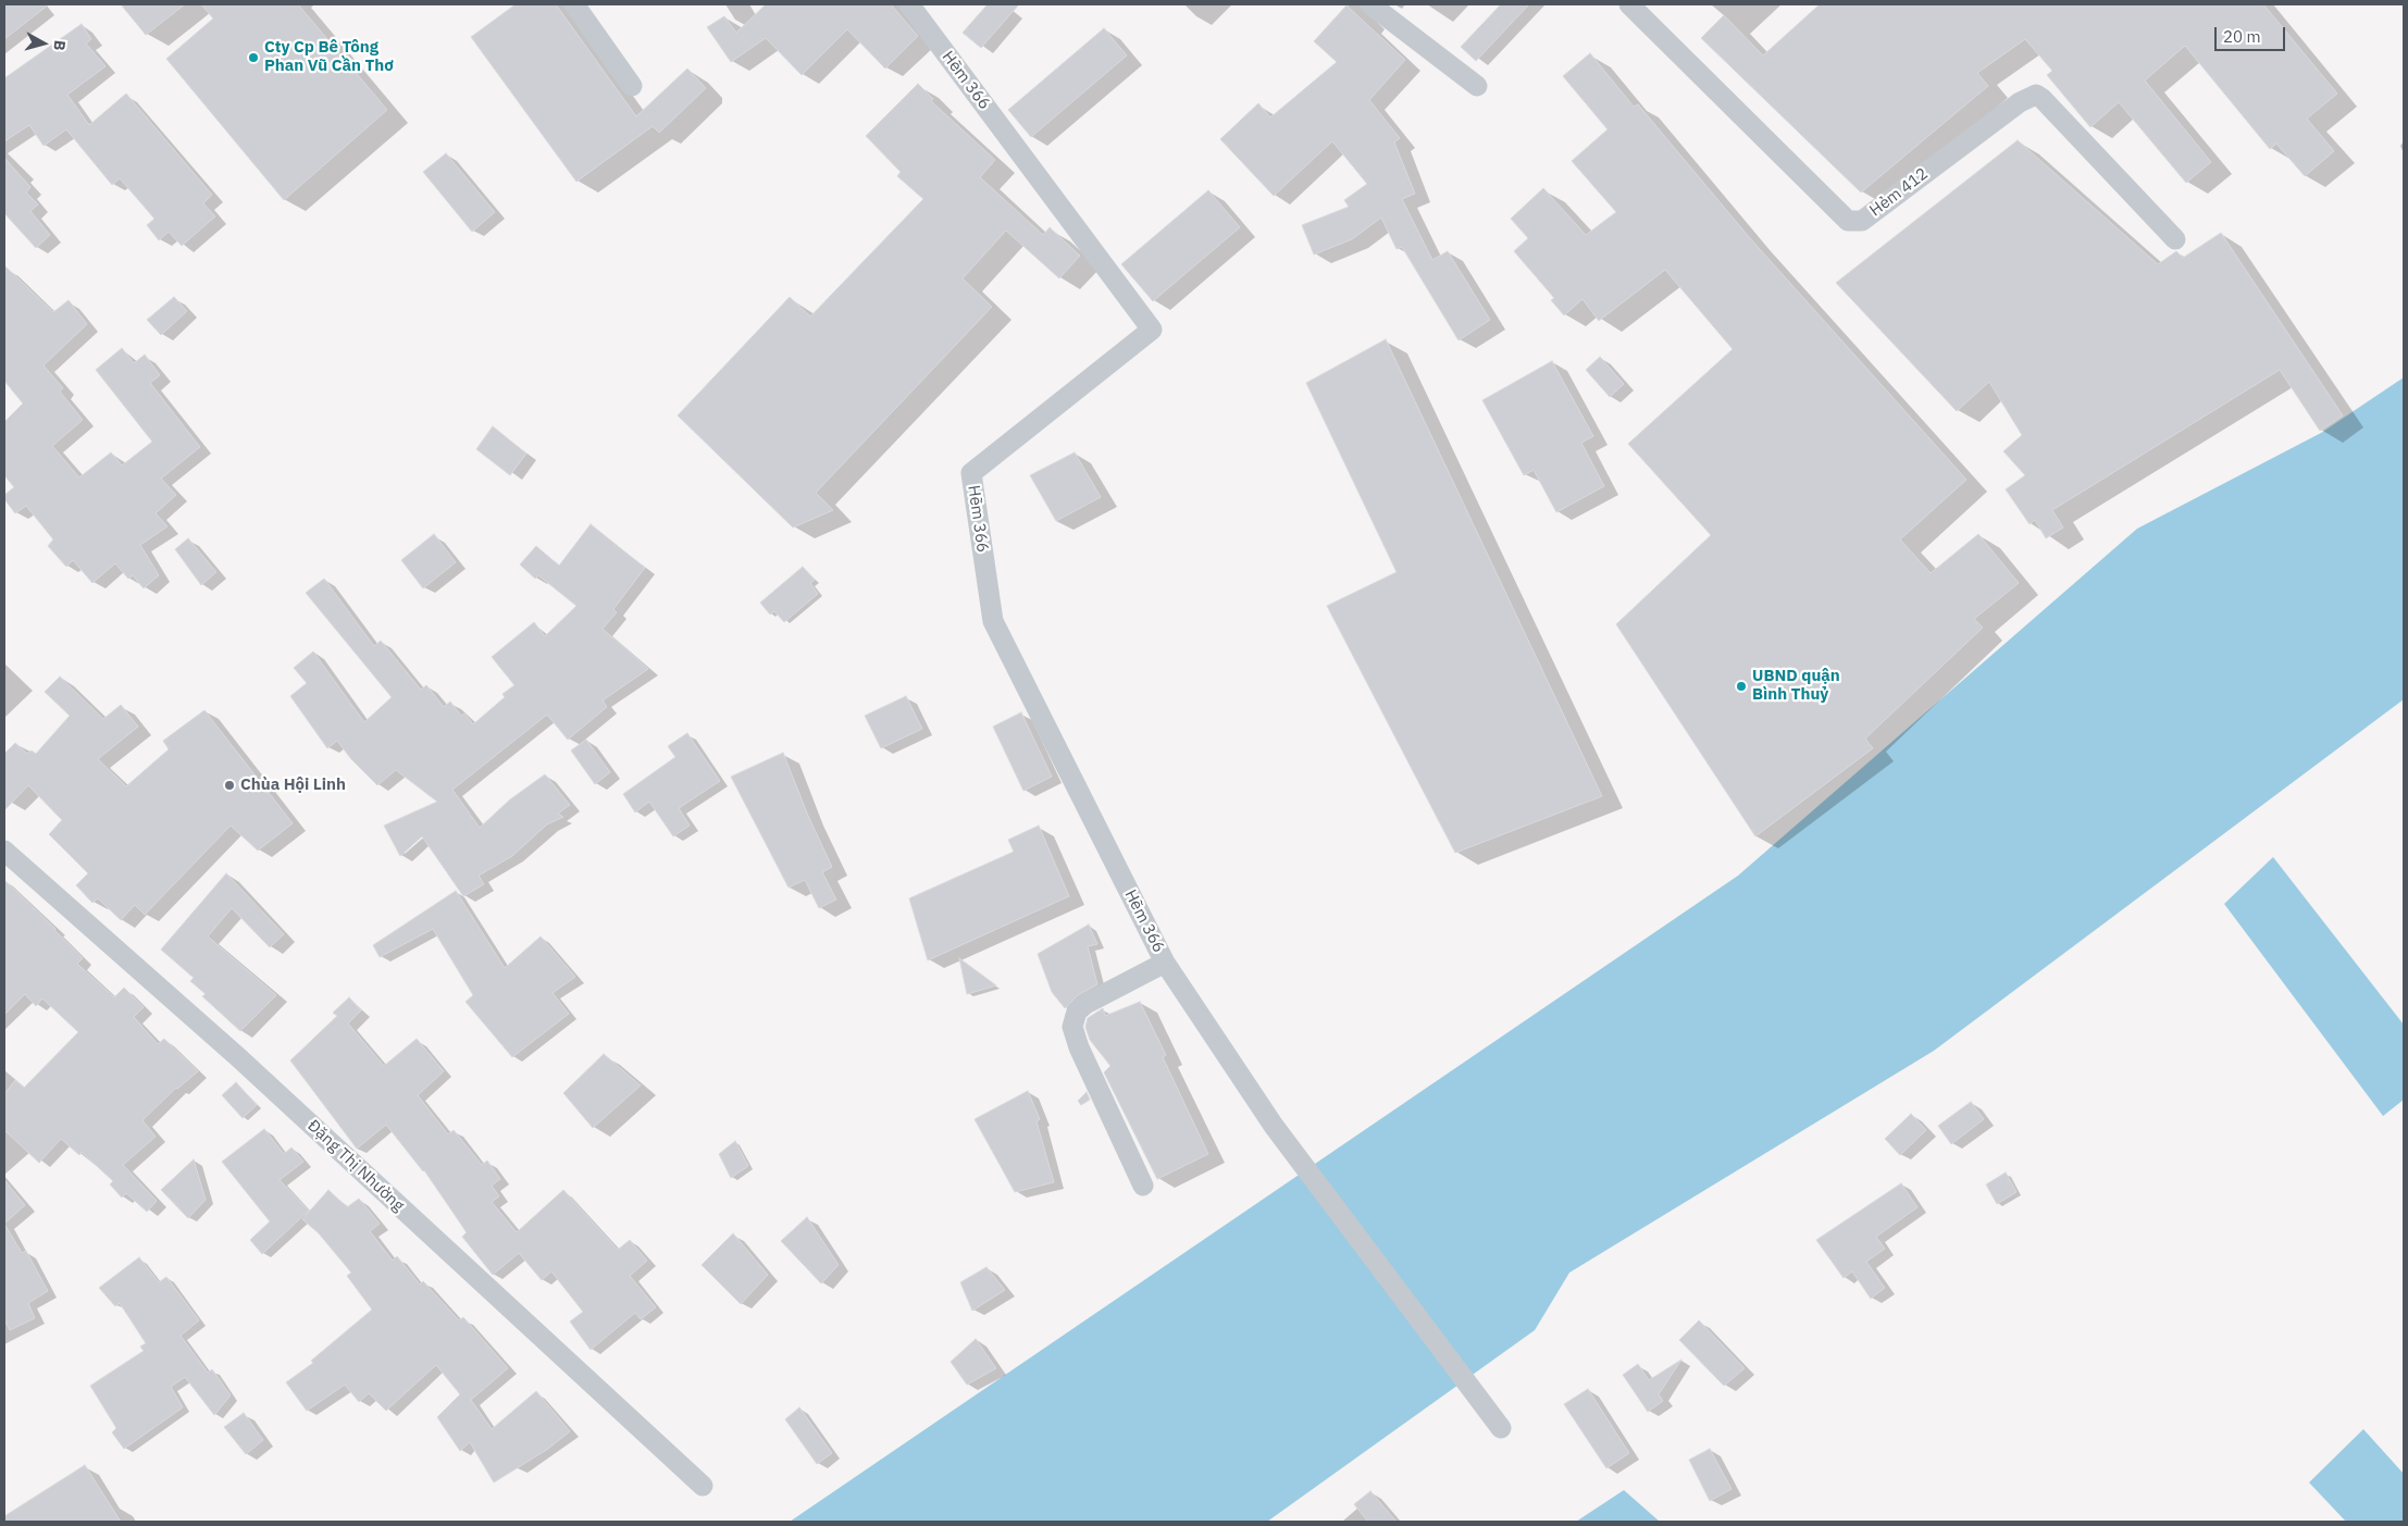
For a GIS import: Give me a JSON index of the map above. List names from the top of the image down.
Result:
{
  "streets": {
    "street": ["Hẽm 366", "Hẻm 412", "Đặng Thị Nhường"]
  },
  "places": ["Cty Cp Bê Tông Phan Vũ Cần Thơ", "UBND quận Bình Thuỷ", "Chùa Hội Linh"],
  "scale_bar": "20 m",
  "north": "right"
}
